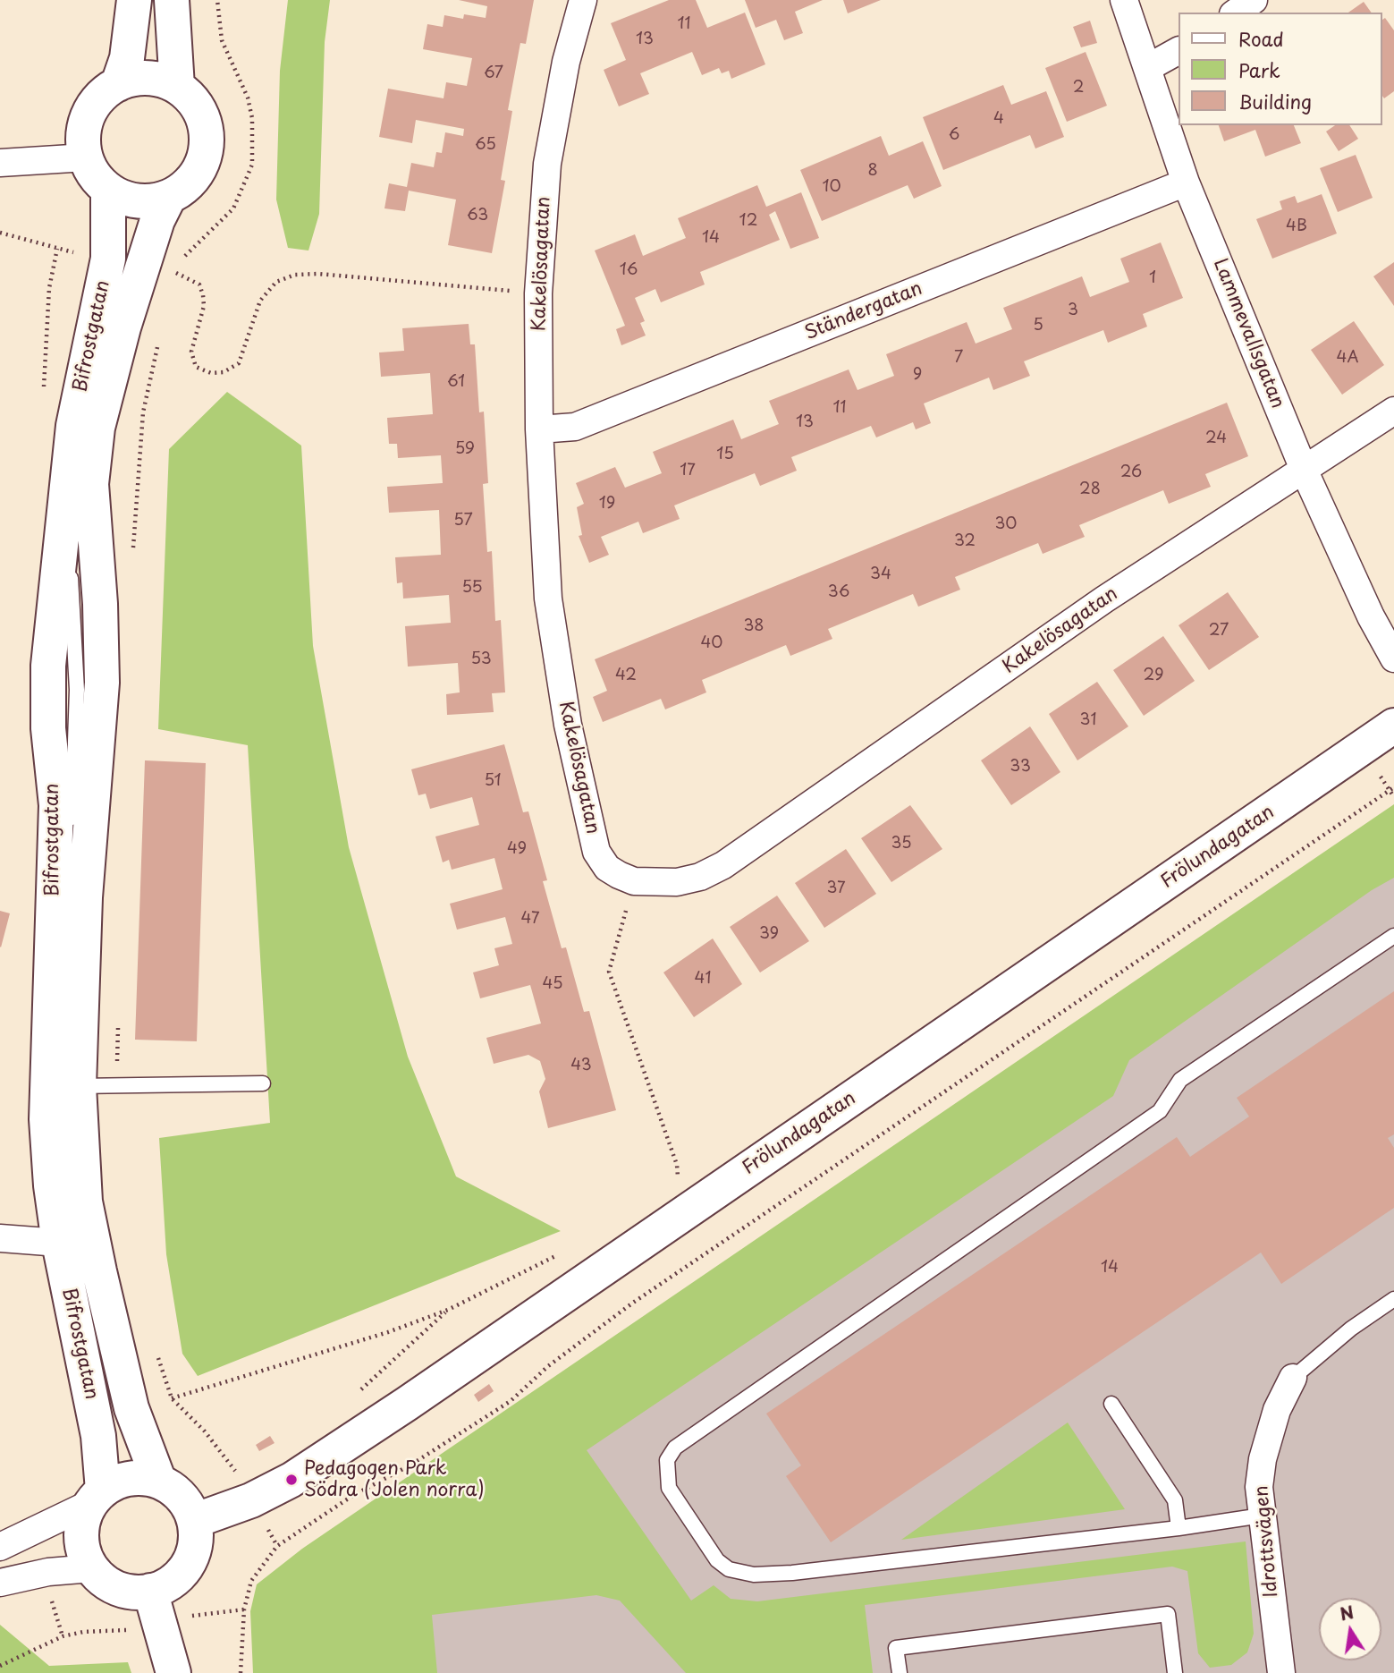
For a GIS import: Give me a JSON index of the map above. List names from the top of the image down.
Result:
{
  "streets": {
    "main road": ["Bifrostgatan", "Frölundagatan"],
    "street": [
      "Kakelösagatan",
      "Ständergatan",
      "Lammevallsgatan",
      "Idrottsvägen"
    ]
  },
  "crossings": [
    ["Kakelösagatan", "Ständergatan"],
    ["Kakelösagatan", "Lammevallsgatan"],
    ["Ständergatan", "Lammevallsgatan"],
    ["Bifrostgatan", "Frölundagatan"]
  ],
  "places": ["Pedagogen Park Södra (Jolen norra)"],
  "house_numbers": [
    "11",
    "13",
    "67",
    "2",
    "4",
    "6",
    "65",
    "8",
    "10",
    "63",
    "12",
    "4B",
    "14",
    "16",
    "1",
    "3",
    "5",
    "7",
    "4A",
    "9",
    "61",
    "11",
    "13",
    "24",
    "59",
    "15",
    "17",
    "26",
    "28",
    "19",
    "57",
    "30",
    "32",
    "34",
    "55",
    "36",
    "38",
    "27",
    "40",
    "53",
    "42",
    "29",
    "31",
    "33",
    "51",
    "35",
    "49",
    "37",
    "47",
    "39",
    "41",
    "45",
    "43",
    "14"
  ],
  "legend": ["Road", "Park", "Building"],
  "north": "top"
}
